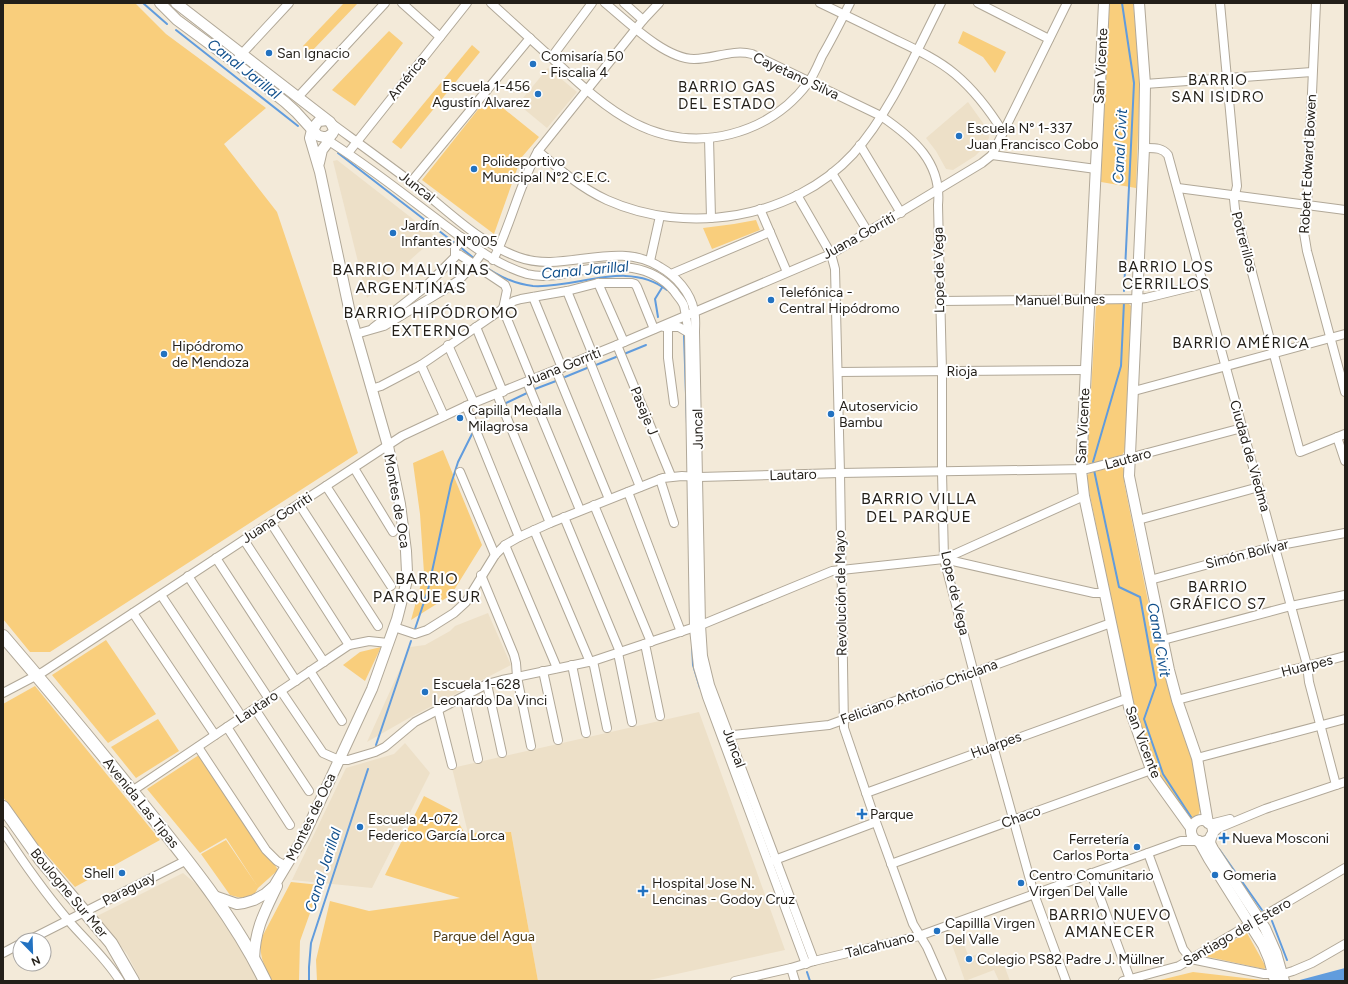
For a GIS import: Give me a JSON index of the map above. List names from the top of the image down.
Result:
{
  "streets": {
    "highway": ["Avenida Las Tipas", "Boulogne Sur Mer"],
    "main road": ["San Vicente", "Montes de Oca"],
    "street": [
      "Cayetano Silva",
      "América",
      "Robert Edward Bowen",
      "Juncal",
      "Juana Gorriti",
      "Potrerillos",
      "Lope de Vega",
      "Manuel Bulnes",
      "Rioja",
      "Pasaje J",
      "Ciudad de Viedma",
      "Lautaro",
      "Simón Bolívar",
      "Revolución de Mayo",
      "Huarpes",
      "Feliciano Antonio Chiclana",
      "Chaco",
      "Paraguay",
      "Santiago del Estero",
      "Talcahuano"
    ]
  },
  "crossings": [
    ["San Vicente", "Manuel Bulnes"],
    ["San Vicente", "Rioja"],
    ["San Vicente", "Lautaro"],
    ["San Vicente", "Huarpes"],
    ["San Vicente", "Feliciano Antonio Chiclana"],
    ["San Vicente", "Chaco"],
    ["San Vicente", "Talcahuano"],
    ["Cayetano Silva", "Juana Gorriti"],
    ["Cayetano Silva", "Lope de Vega"],
    ["América", "Juncal"],
    ["Juncal", "Juana Gorriti"],
    ["Juncal", "Lautaro"],
    ["Juncal", "Montes de Oca"],
    ["Juncal", "Feliciano Antonio Chiclana"],
    ["Juncal", "Talcahuano"],
    ["Juana Gorriti", "Lope de Vega"],
    ["Juana Gorriti", "Pasaje J"],
    ["Juana Gorriti", "Montes de Oca"],
    ["Juana Gorriti", "Revolución de Mayo"],
    ["Juana Gorriti", "Avenida Las Tipas"],
    ["Lope de Vega", "Manuel Bulnes"],
    ["Lope de Vega", "Rioja"],
    ["Lope de Vega", "Lautaro"],
    ["Lope de Vega", "Huarpes"],
    ["Lope de Vega", "Feliciano Antonio Chiclana"],
    ["Lope de Vega", "Chaco"],
    ["Lope de Vega", "Talcahuano"],
    ["Manuel Bulnes", "Ciudad de Viedma"],
    ["Rioja", "Revolución de Mayo"],
    ["Pasaje J", "Lautaro"],
    ["Ciudad de Viedma", "Lautaro"],
    ["Ciudad de Viedma", "Simón Bolívar"],
    ["Ciudad de Viedma", "Huarpes"],
    ["Lautaro", "Montes de Oca"],
    ["Lautaro", "Revolución de Mayo"],
    ["Lautaro", "Avenida Las Tipas"],
    ["Montes de Oca", "Avenida Las Tipas"],
    ["Revolución de Mayo", "Huarpes"],
    ["Revolución de Mayo", "Feliciano Antonio Chiclana"],
    ["Revolución de Mayo", "Chaco"],
    ["Revolución de Mayo", "Talcahuano"],
    ["Avenida Las Tipas", "Paraguay"],
    ["Paraguay", "Boulogne Sur Mer"]
  ],
  "districts": [
    "BARRIO SAN ISIDRO",
    "BARRIO GAS DEL ESTADO",
    "BARRIO LOS CERRILLOS",
    "BARRIO MALVINAS ARGENTINAS",
    "BARRIO HIPÓDROMO EXTERNO",
    "BARRIO AMÉRICA",
    "BARRIO VILLA DEL PARQUE",
    "BARRIO PARQUE SUR",
    "BARRIO GRÁFICO S7",
    "BARRIO NUEVO AMANECER"
  ],
  "water": ["Canal Jarillal", "Canal Civit"],
  "parks": ["Parque del Agua"],
  "places": {
    "other": [
      "San Ignacio",
      "Comisaría 50 - Fiscalia 4",
      "Escuela 1-456 Agustín Alvarez",
      "Escuela N° 1-337 Juan Francisco Cobo",
      "Polideportivo Municipal N°2 C.E.C.",
      "Jardín Infantes N°005",
      "Telefónica - Central Hipódromo",
      "Hipódromo de Mendoza",
      "Autoservicio Bambu",
      "Capilla Medalla Milagrosa",
      "Escuela 1-628 Leonardo Da Vinci",
      "Escuela 4-072 Federico García Lorca",
      "Ferretería Carlos Porta",
      "Shell",
      "Gomeria",
      "Centro Comunitario Virgen Del Valle",
      "Capillla Virgen Del Valle",
      "Colegio PS82 Padre J. Müllner"
    ],
    "health": ["Parque", "Nueva Mosconi", "Hospital Jose N. Lencinas - Godoy Cruz"]
  },
  "north": "bottom right"
}
